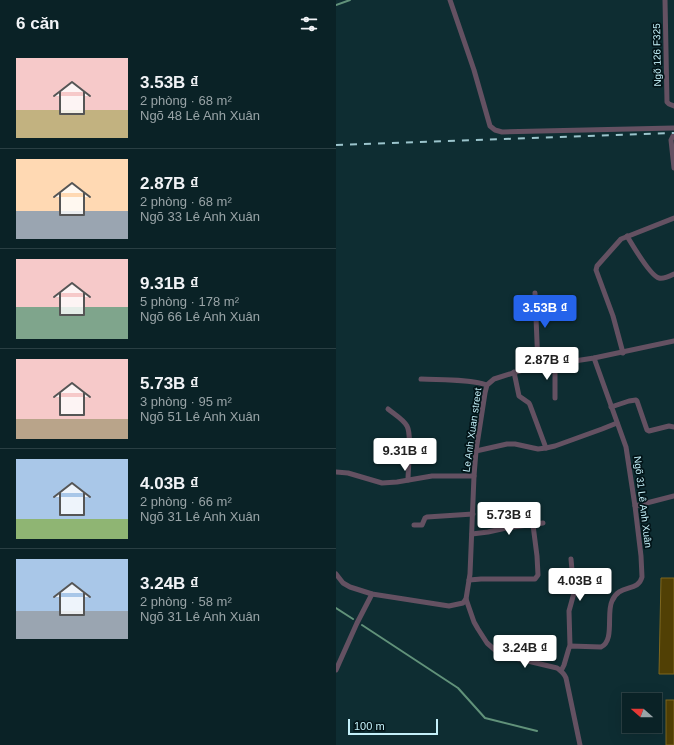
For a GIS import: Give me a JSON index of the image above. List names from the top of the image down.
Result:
{
  "streets": {
    "street": ["Ngõ 126 F325", "Le Anh Xuan street", "Ngõ 31 Lê Anh Xuân"]
  },
  "crossings": [
    ["Le Anh Xuan street", "Ngõ 31 Lê Anh Xuân"]
  ],
  "scale_bar": "100 m",
  "north": "left",
  "page": {
    "heading": "6 căn",
    "list": [
      {
        "name": "3.53B ₫",
        "note": "2 phòng · 68 m² · Ngõ 48 Lê Anh Xuân"
      },
      {
        "name": "2.87B ₫",
        "note": "2 phòng · 68 m² · Ngõ 33 Lê Anh Xuân"
      },
      {
        "name": "9.31B ₫",
        "note": "5 phòng · 178 m² · Ngõ 66 Lê Anh Xuân"
      },
      {
        "name": "5.73B ₫",
        "note": "3 phòng · 95 m² · Ngõ 51 Lê Anh Xuân"
      },
      {
        "name": "4.03B ₫",
        "note": "2 phòng · 66 m² · Ngõ 31 Lê Anh Xuân"
      },
      {
        "name": "3.24B ₫",
        "note": "2 phòng · 58 m² · Ngõ 31 Lê Anh Xuân"
      }
    ],
    "price": [
      "3.53B ₫",
      "2.87B ₫",
      "9.31B ₫",
      "5.73B ₫",
      "4.03B ₫",
      "3.24B ₫"
    ],
    "scale": "100 m"
  }
}
